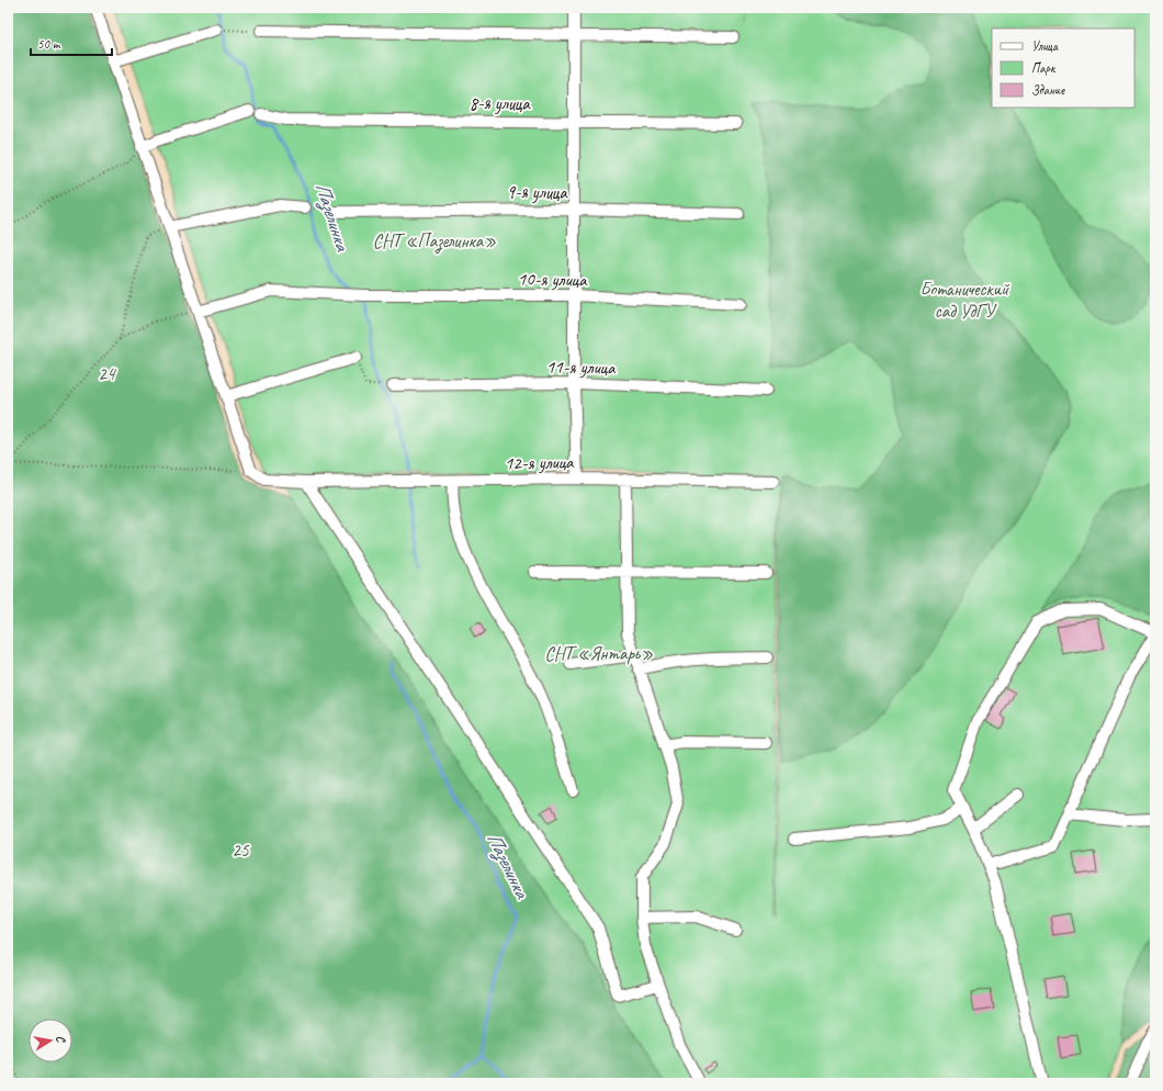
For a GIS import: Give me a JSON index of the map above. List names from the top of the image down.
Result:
{
  "streets": {
    "street": [
      "8-я улица",
      "9-я улица",
      "10-я улица",
      "11-я улица",
      "12-я улица"
    ]
  },
  "water": ["Пазелинка"],
  "parks": [
    "СНТ «Пазелинка»",
    "Ботанический сад УдГУ",
    "24",
    "СНТ «Янтарь»",
    "25"
  ],
  "legend": ["Улица", "Парк", "Здание"],
  "scale_bar": "50 m",
  "north": "right"
}
